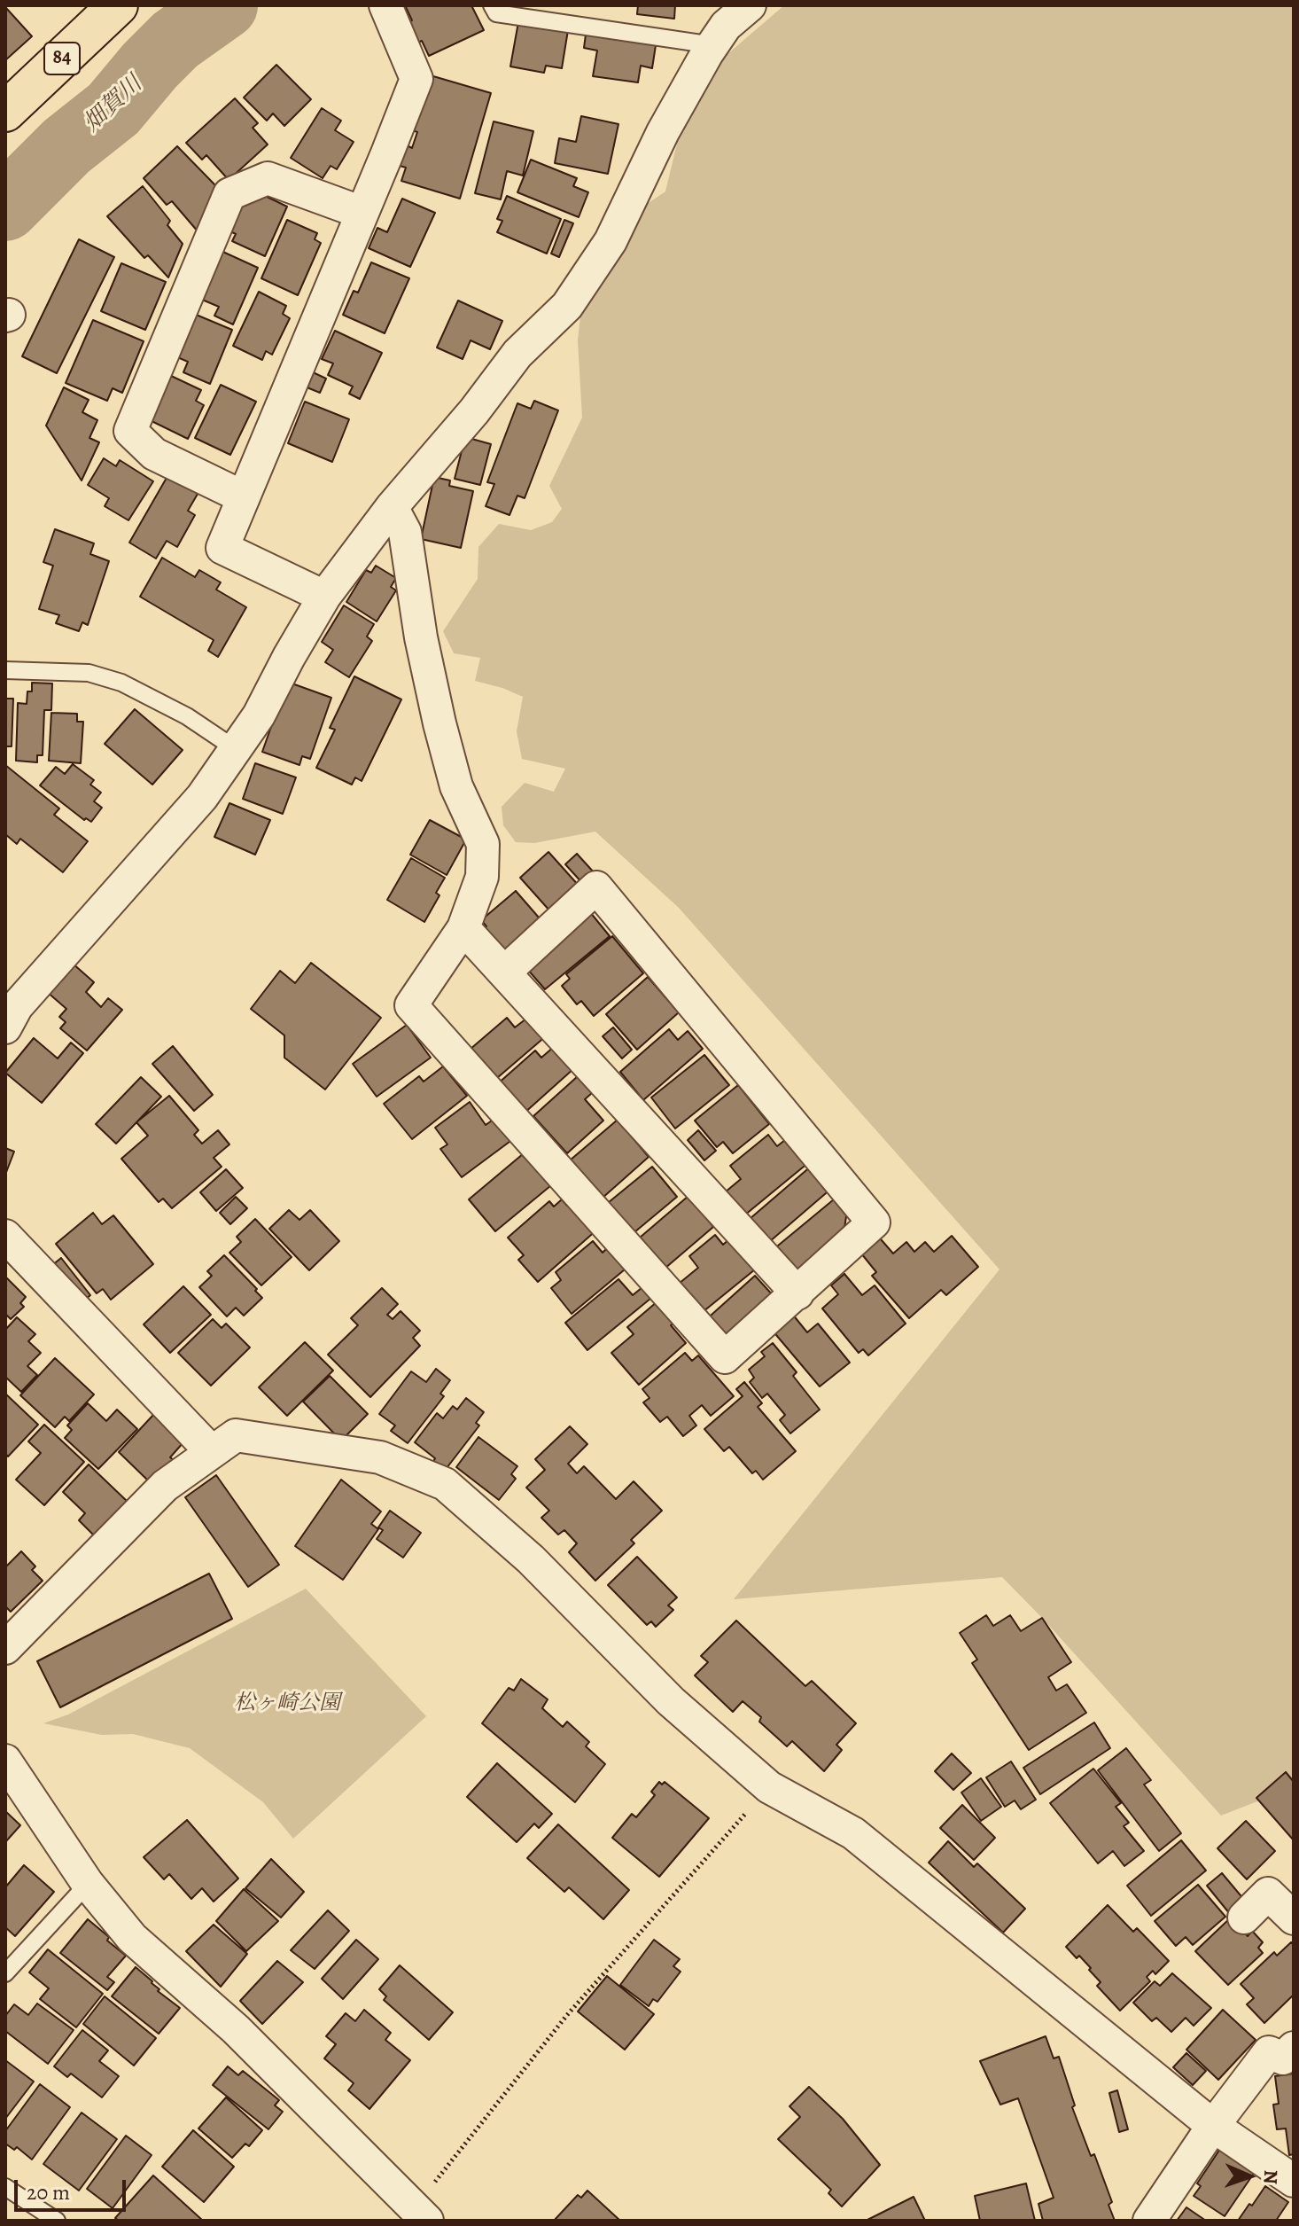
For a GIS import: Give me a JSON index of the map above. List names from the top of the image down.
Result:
{
  "streets": {
    "main road": ["84"]
  },
  "water": ["畑賀川"],
  "parks": ["松ヶ崎公園"],
  "scale_bar": "20 m",
  "north": "right"
}
